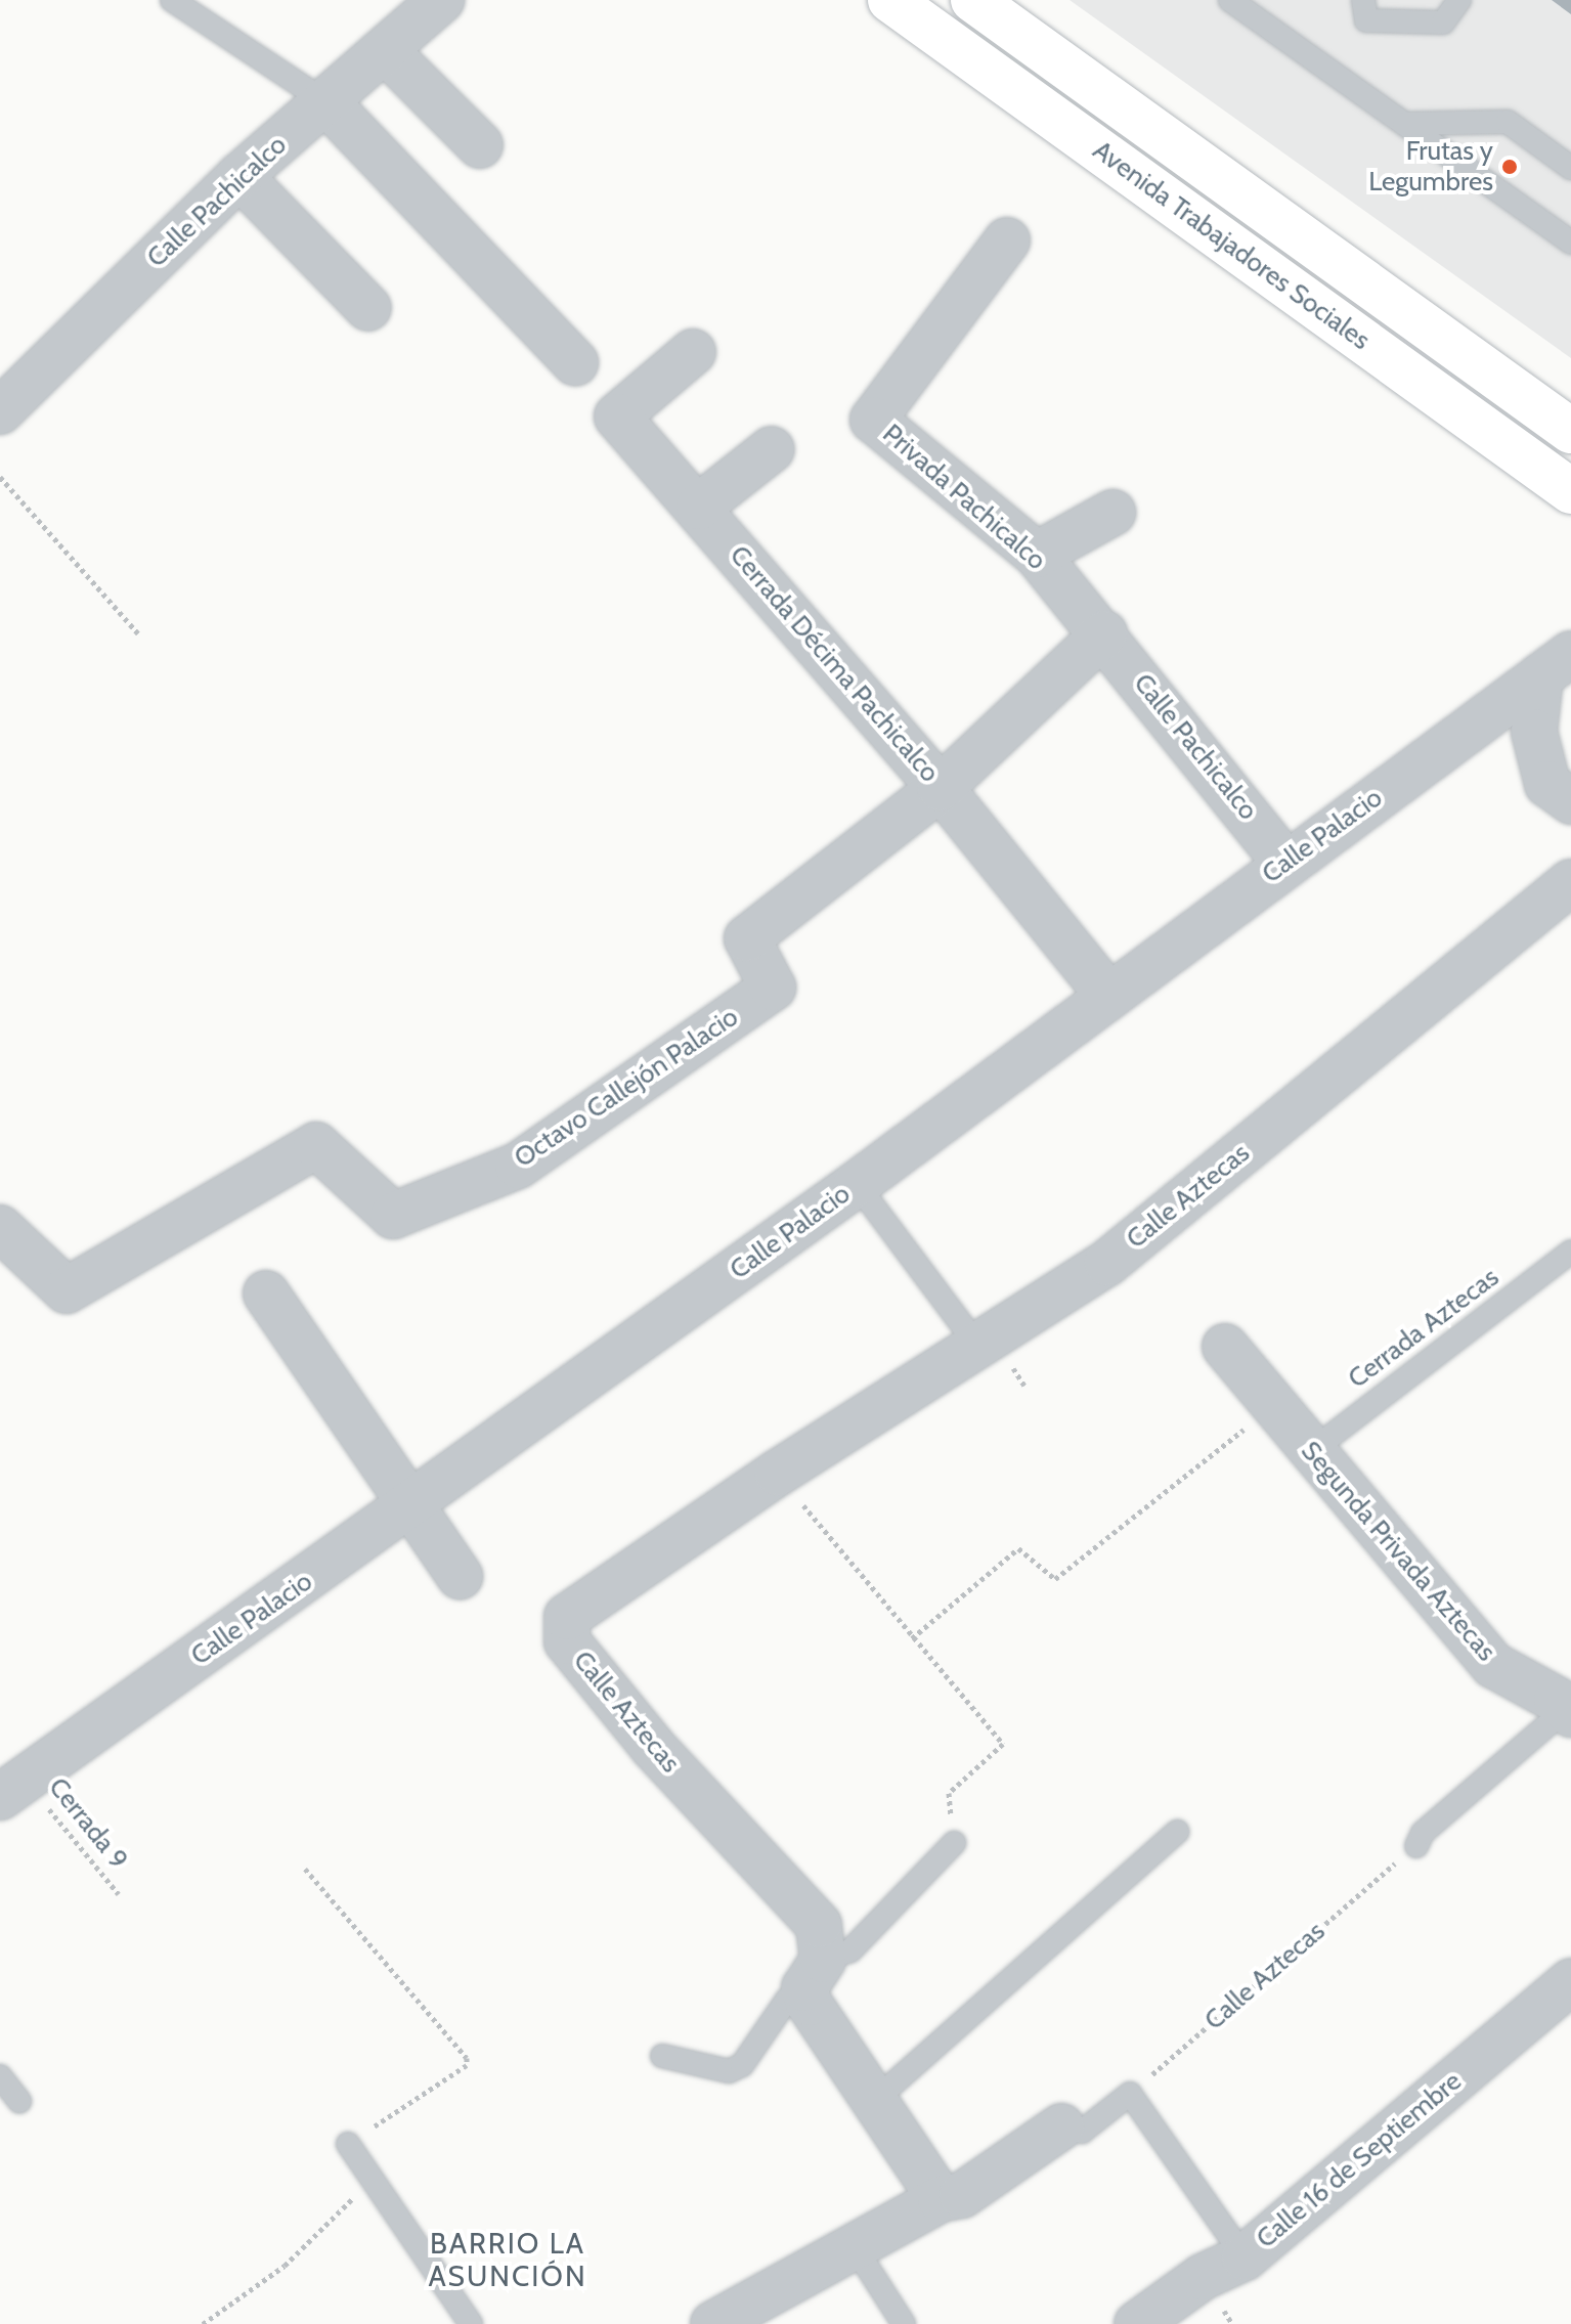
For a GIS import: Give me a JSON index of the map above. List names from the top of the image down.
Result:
{
  "streets": {
    "main road": ["Avenida Trabajadores Sociales"],
    "street": [
      "Calle Pachicalco",
      "Privada Pachicalco",
      "Cerrada Décima Pachicalco",
      "Calle Palacio",
      "Octavo Callejón Palacio",
      "Calle Aztecas",
      "Segunda Privada Aztecas",
      "Calle 16 de Septiembre"
    ],
    "lane": ["Cerrada Aztecas"],
    "path": ["Cerrada 9"]
  },
  "crossings": [
    ["Calle Pachicalco", "Privada Pachicalco"],
    ["Calle Pachicalco", "Calle Palacio"],
    ["Calle Pachicalco", "Octavo Callejón Palacio"],
    ["Privada Pachicalco", "Octavo Callejón Palacio"],
    ["Cerrada Décima Pachicalco", "Calle Palacio"],
    ["Cerrada Décima Pachicalco", "Octavo Callejón Palacio"],
    ["Calle Palacio", "Cerrada 9"],
    ["Cerrada Aztecas", "Segunda Privada Aztecas"]
  ],
  "districts": ["BARRIO LA ASUNCIÓN"],
  "places": ["Frutas y Legumbres"]
}
